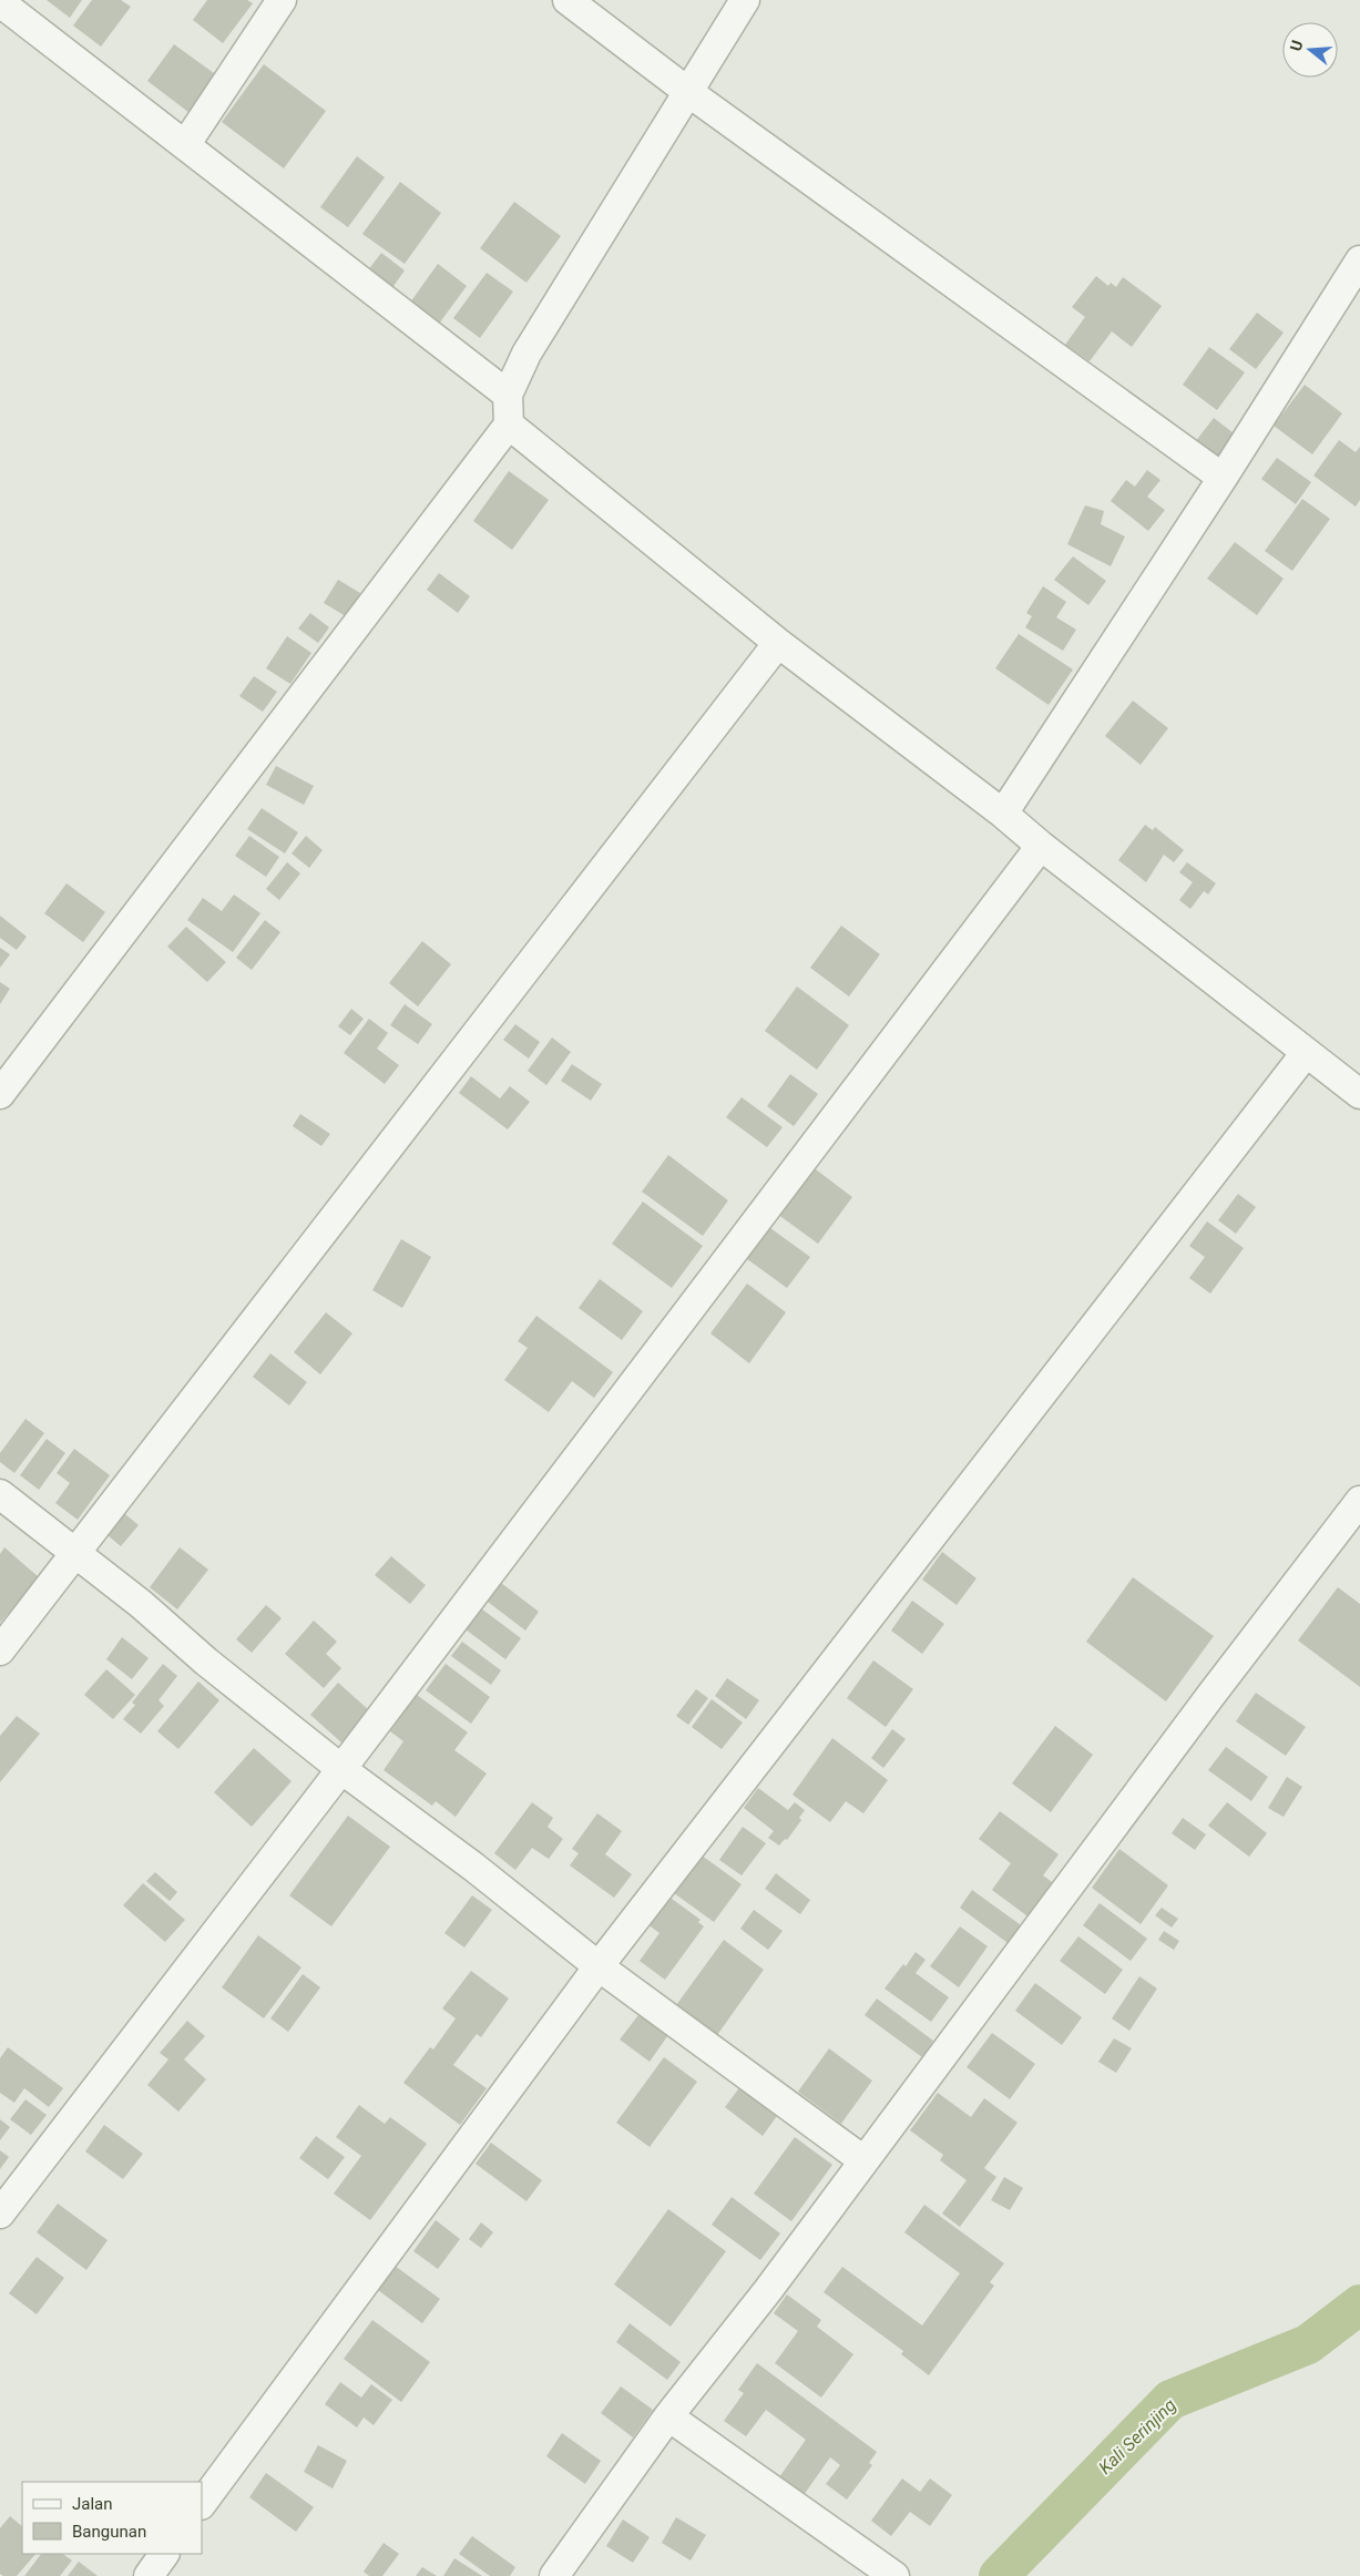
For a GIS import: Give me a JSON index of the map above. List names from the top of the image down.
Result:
{
  "water": ["Kali Serinjing"],
  "legend": ["Jalan", "Bangunan"],
  "north": "left"
}
